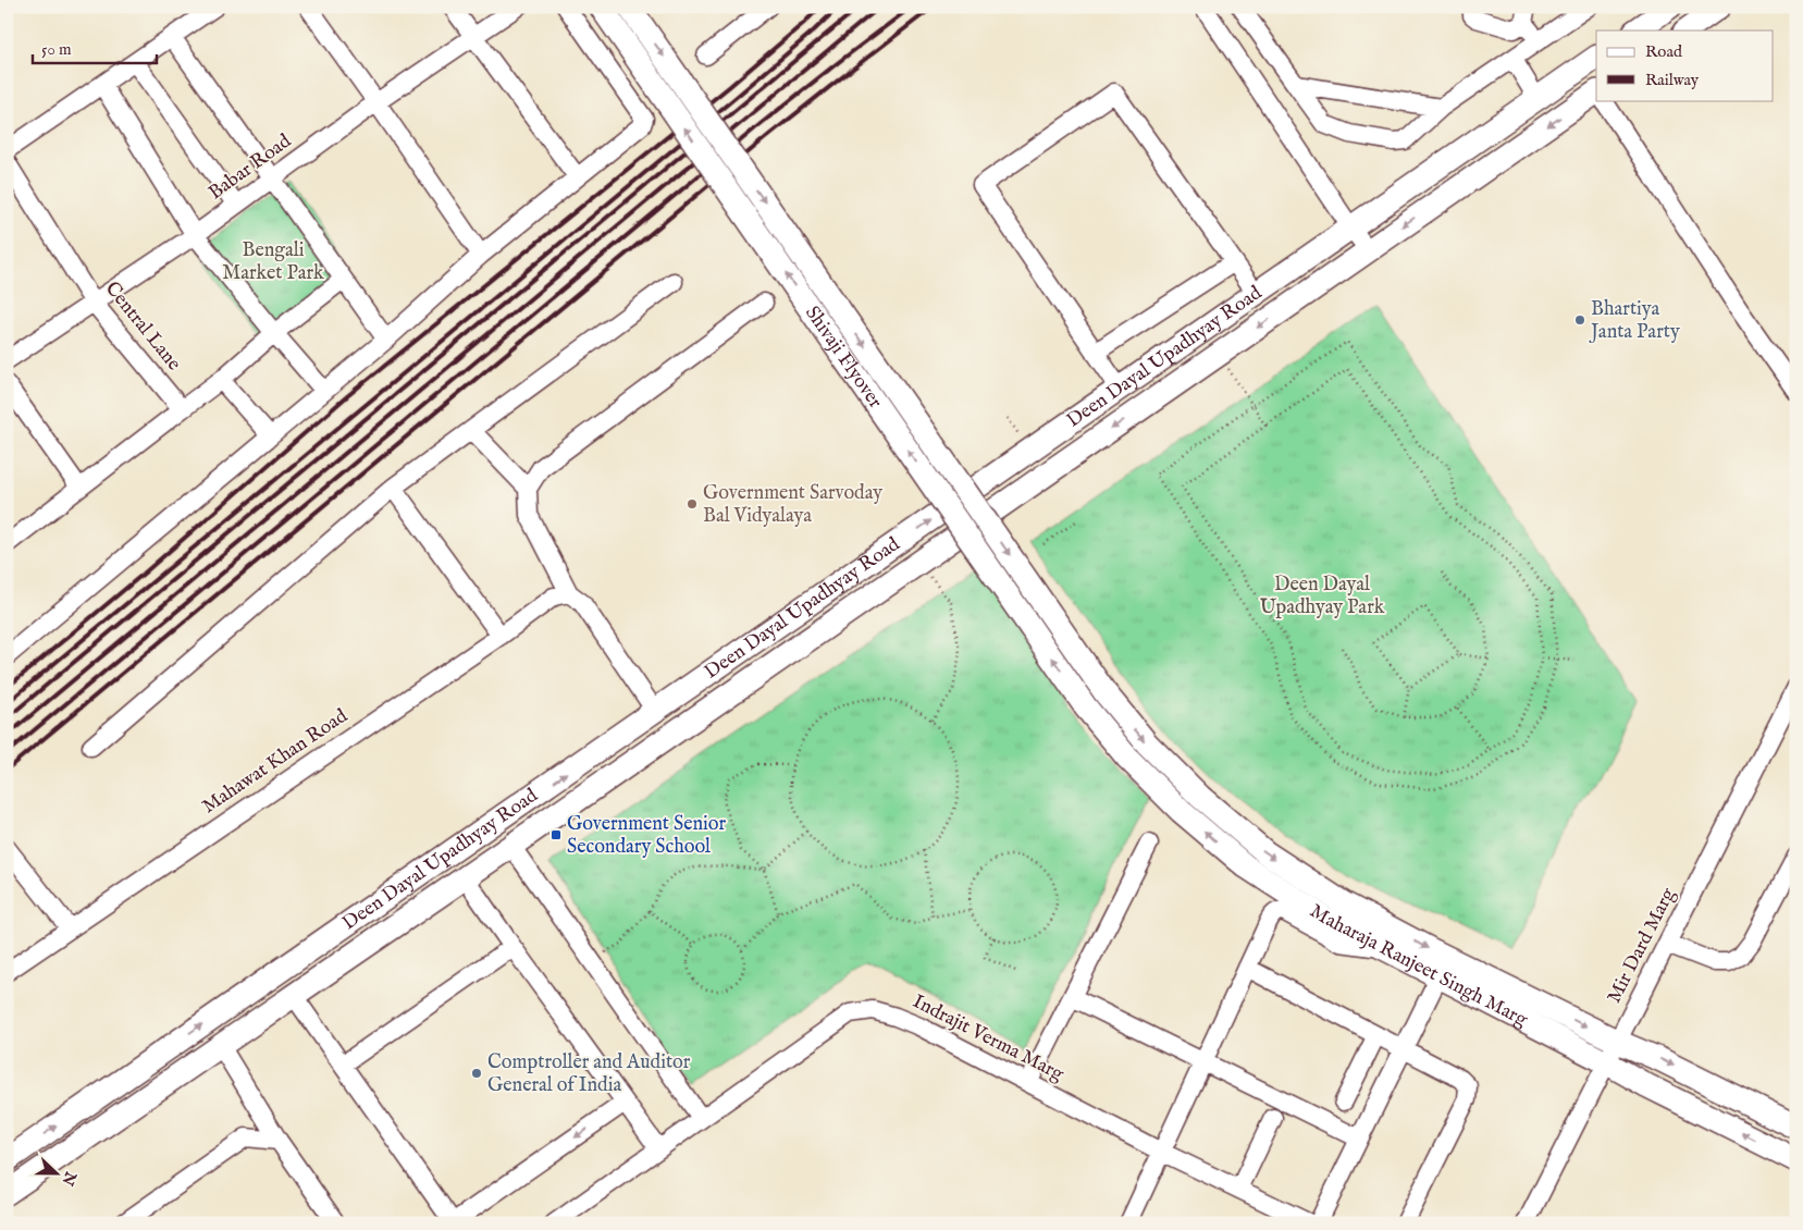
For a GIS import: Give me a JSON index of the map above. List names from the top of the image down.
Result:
{
  "streets": {
    "main road": ["Shivaji Flyover", "Deen Dayal Upadhyay Road", "Maharaja Ranjeet Singh Marg"],
    "street": [
      "Babar Road",
      "Central Lane",
      "Mahawat Khan Road",
      "Mir Dard Marg",
      "Indrajit Verma Marg"
    ]
  },
  "crossings": [
    ["Babar Road", "Central Lane"],
    ["Shivaji Flyover", "Maharaja Ranjeet Singh Marg"],
    ["Mir Dard Marg", "Maharaja Ranjeet Singh Marg"]
  ],
  "parks": ["Bengali Market Park", "Deen Dayal Upadhyay Park"],
  "places": {
    "other": ["Bhartiya Janta Party", "Government Sarvoday Bal Vidyalaya", "Comptroller and Auditor General of India"],
    "transit": ["Government Senior Secondary School"]
  },
  "legend": ["Road", "Railway"],
  "scale_bar": "50 m",
  "north": "right"
}
